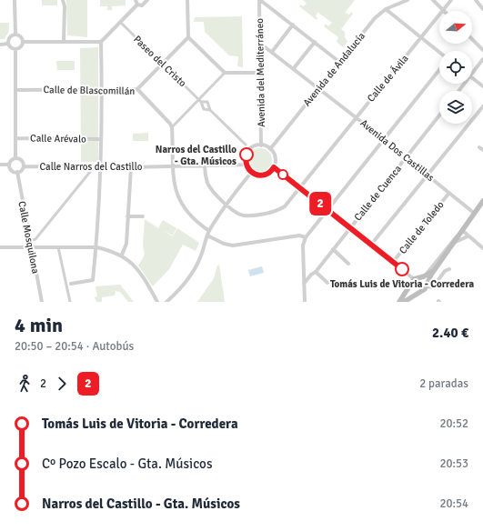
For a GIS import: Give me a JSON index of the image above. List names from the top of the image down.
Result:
{
  "streets": {
    "street": [
      "Paseo del Cristo",
      "Avenida de Andalucía",
      "Avenida del Mediterráneo",
      "Calle de Ávila",
      "Calle de Blascomillán",
      "Calle Arévalo",
      "Avenida Dos Castillas",
      "Calle Narros del Castillo",
      "Calle de Cuenca",
      "Calle de Toledo",
      "Calle Mosquilona"
    ]
  },
  "crossings": [
    ["Avenida de Andalucía", "Avenida del Mediterráneo"],
    ["Avenida de Andalucía", "Avenida Dos Castillas"],
    ["Avenida de Andalucía", "Calle Narros del Castillo"],
    ["Avenida del Mediterráneo", "Avenida Dos Castillas"],
    ["Avenida del Mediterráneo", "Calle Narros del Castillo"],
    ["Calle de Ávila", "Avenida Dos Castillas"],
    ["Calle de Ávila", "Calle Narros del Castillo"],
    ["Avenida Dos Castillas", "Calle de Cuenca"],
    ["Avenida Dos Castillas", "Calle de Toledo"],
    ["Calle Narros del Castillo", "Calle Mosquilona"]
  ],
  "places": ["Narros del Castillo - Gta. Músicos", "Tomás Luis de Vitoria - Corredera"],
  "lines": ["bus line 2"],
  "north": "right",
  "page": {
    "on_map": "2",
    "heading": ["4 min", "20:50 – 20:54 · Autobús", "2.40 €"],
    "legs": ["2", "2", "2 paradas"],
    "list": [
      {
        "name": "Tomás Luis de Vitoria - Corredera",
        "value": "20:52"
      },
      {
        "name": "Cº Pozo Escalo - Gta. Músicos",
        "value": "20:53"
      },
      {
        "name": "Narros del Castillo - Gta. Músicos",
        "value": "20:54"
      }
    ]
  }
}
